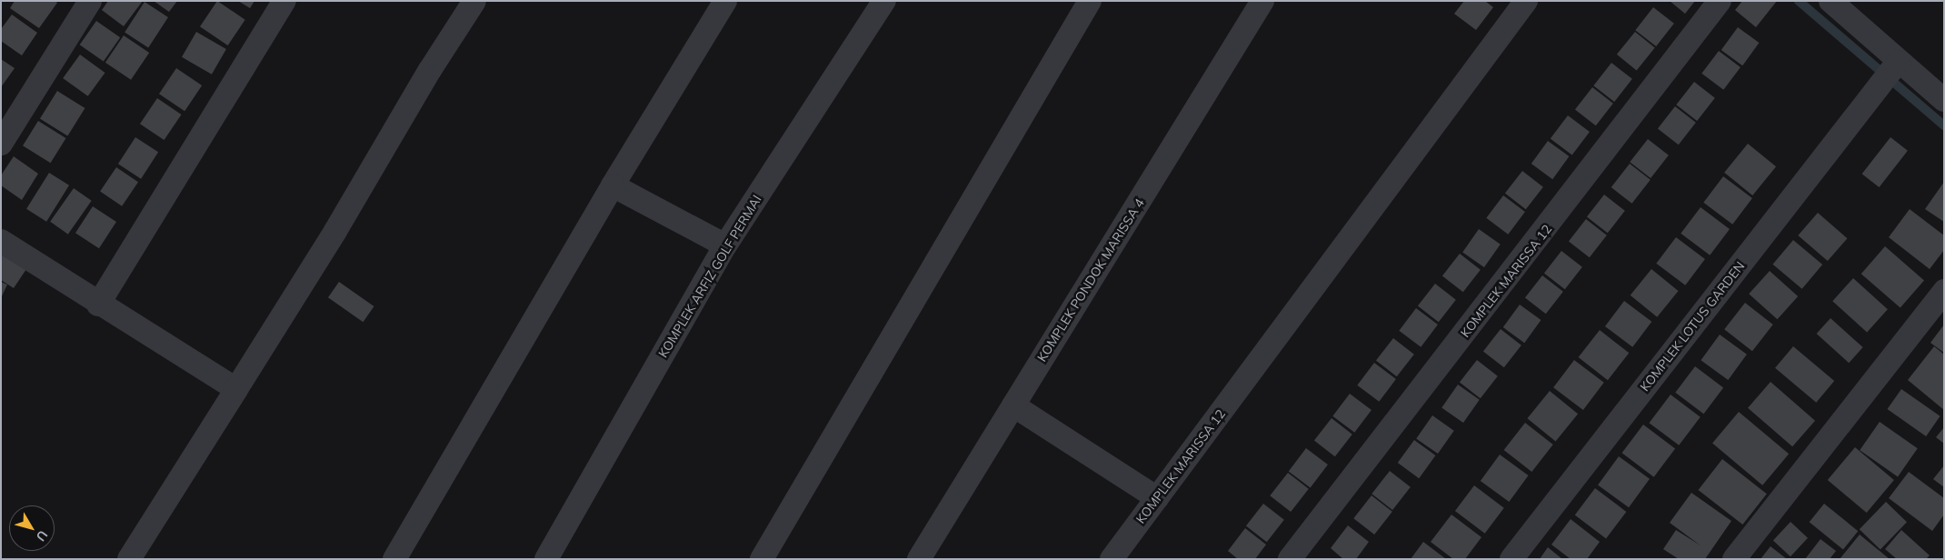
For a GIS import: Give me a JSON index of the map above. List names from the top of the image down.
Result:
{
  "streets": {
    "street": [
      "KOMPLEK ARFIZ GOLF PERMAI",
      "KOMPLEK PONDOK MARISSA 4",
      "KOMPLEK MARISSA 12",
      "KOMPLEK LOTUS GARDEN"
    ]
  },
  "north": "bottom right"
}
